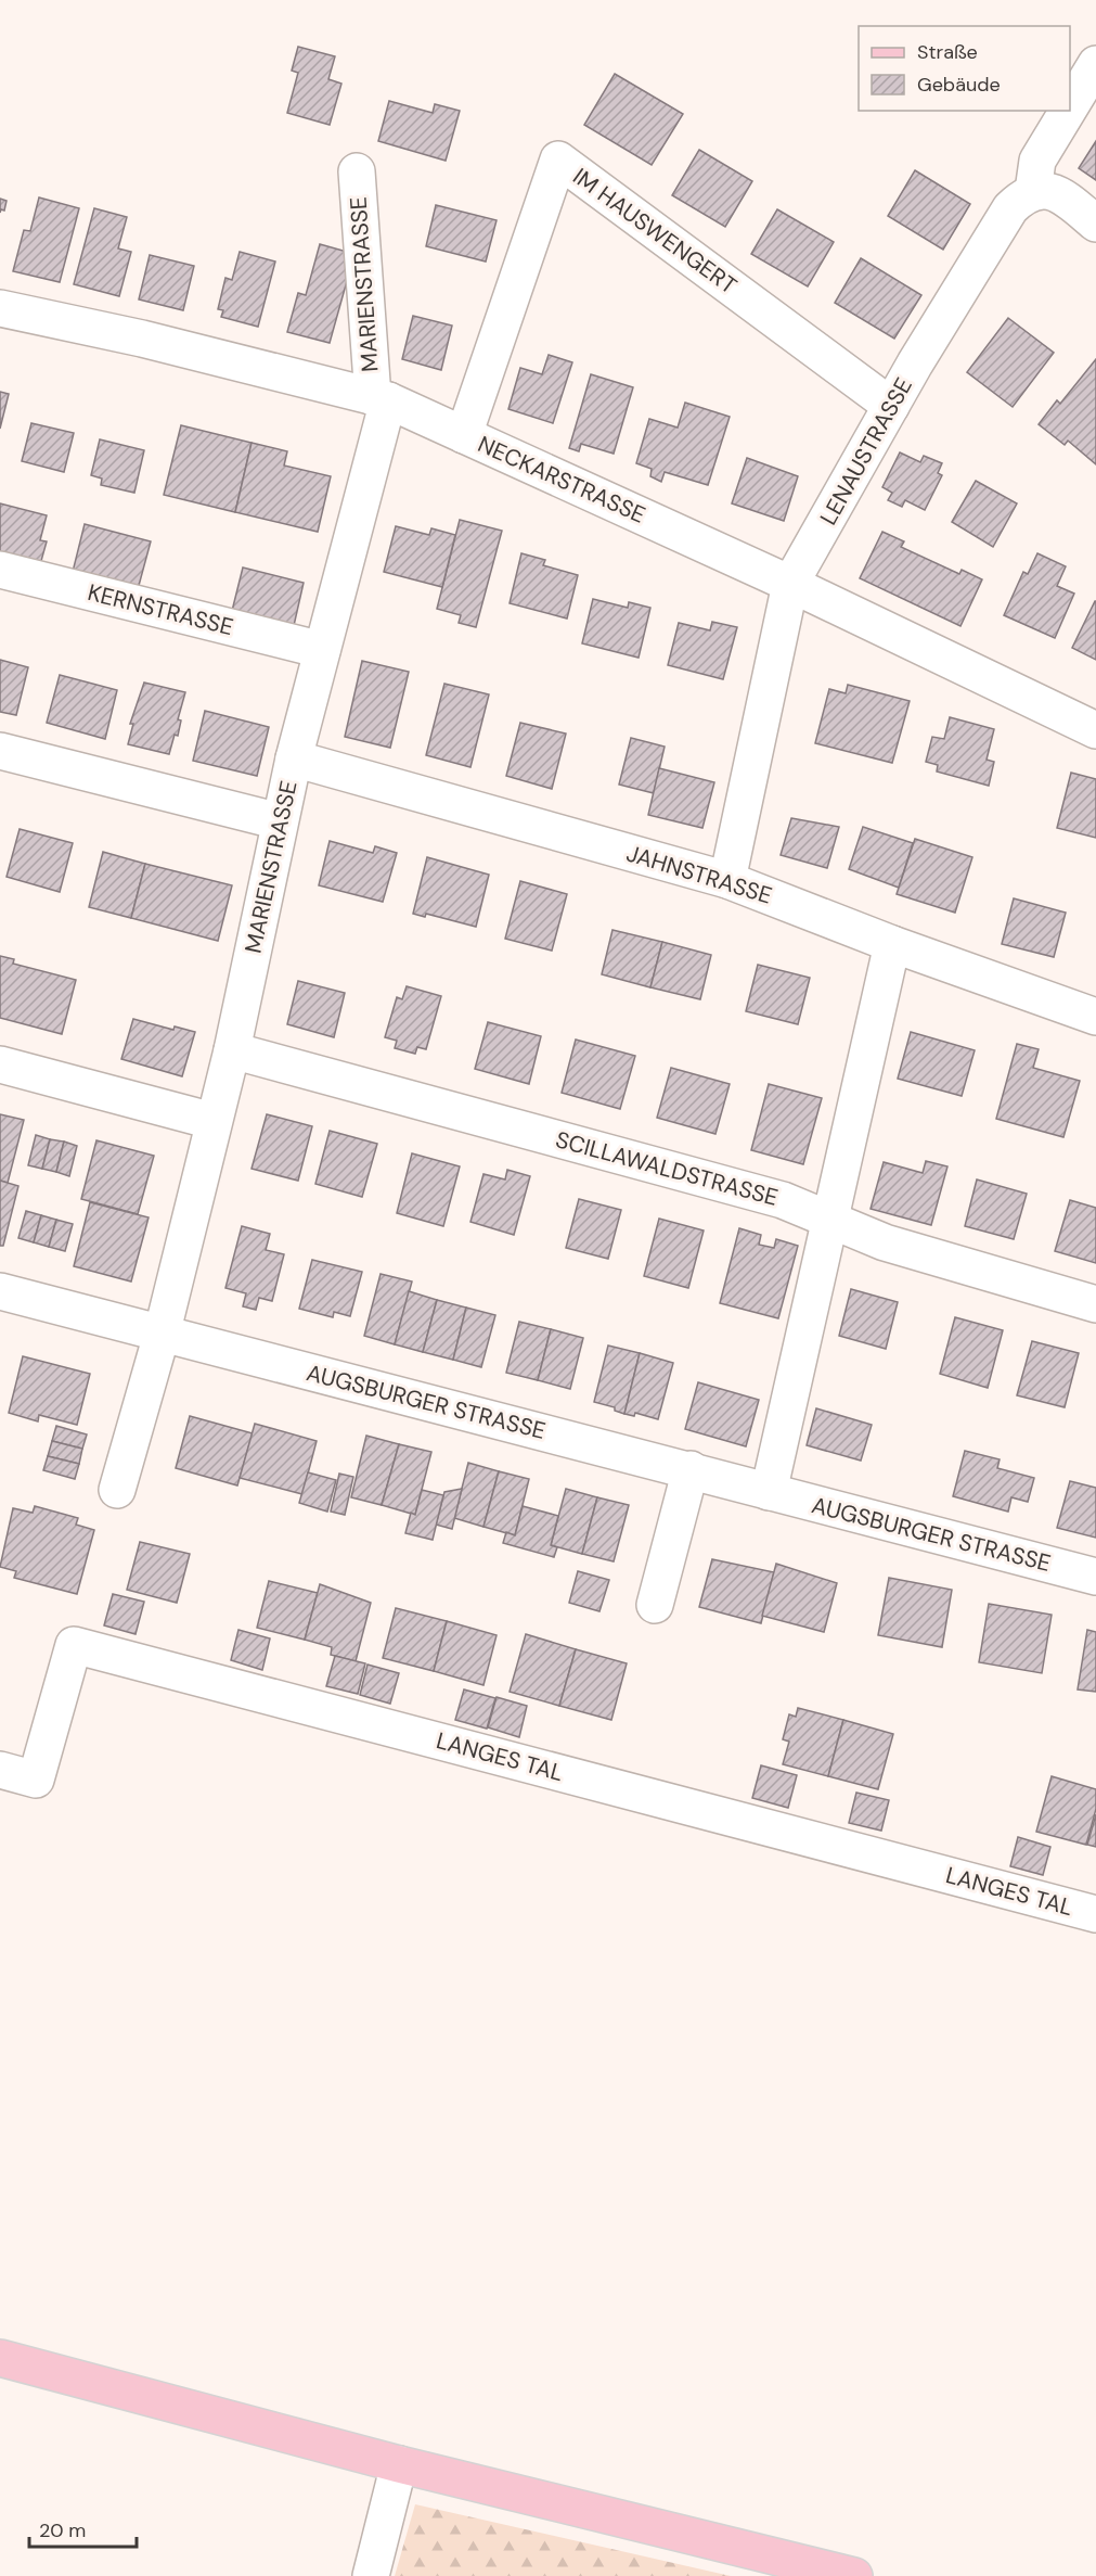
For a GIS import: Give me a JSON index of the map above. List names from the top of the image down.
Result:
{
  "streets": {
    "street": [
      "IM HAUSWENGERT",
      "MARIENSTRASSE",
      "LENAUSTRASSE",
      "NECKARSTRASSE",
      "KERNSTRASSE",
      "JAHNSTRASSE",
      "SCILLAWALDSTRASSE",
      "AUGSBURGER STRASSE",
      "LANGES TAL"
    ]
  },
  "crossings": [
    ["IM HAUSWENGERT", "LENAUSTRASSE"],
    ["IM HAUSWENGERT", "NECKARSTRASSE"],
    ["MARIENSTRASSE", "NECKARSTRASSE"],
    ["MARIENSTRASSE", "KERNSTRASSE"],
    ["MARIENSTRASSE", "JAHNSTRASSE"],
    ["MARIENSTRASSE", "SCILLAWALDSTRASSE"],
    ["MARIENSTRASSE", "AUGSBURGER STRASSE"],
    ["LENAUSTRASSE", "NECKARSTRASSE"],
    ["LENAUSTRASSE", "JAHNSTRASSE"]
  ],
  "legend": ["Straße", "Gebäude"],
  "scale_bar": "20 m"
}
